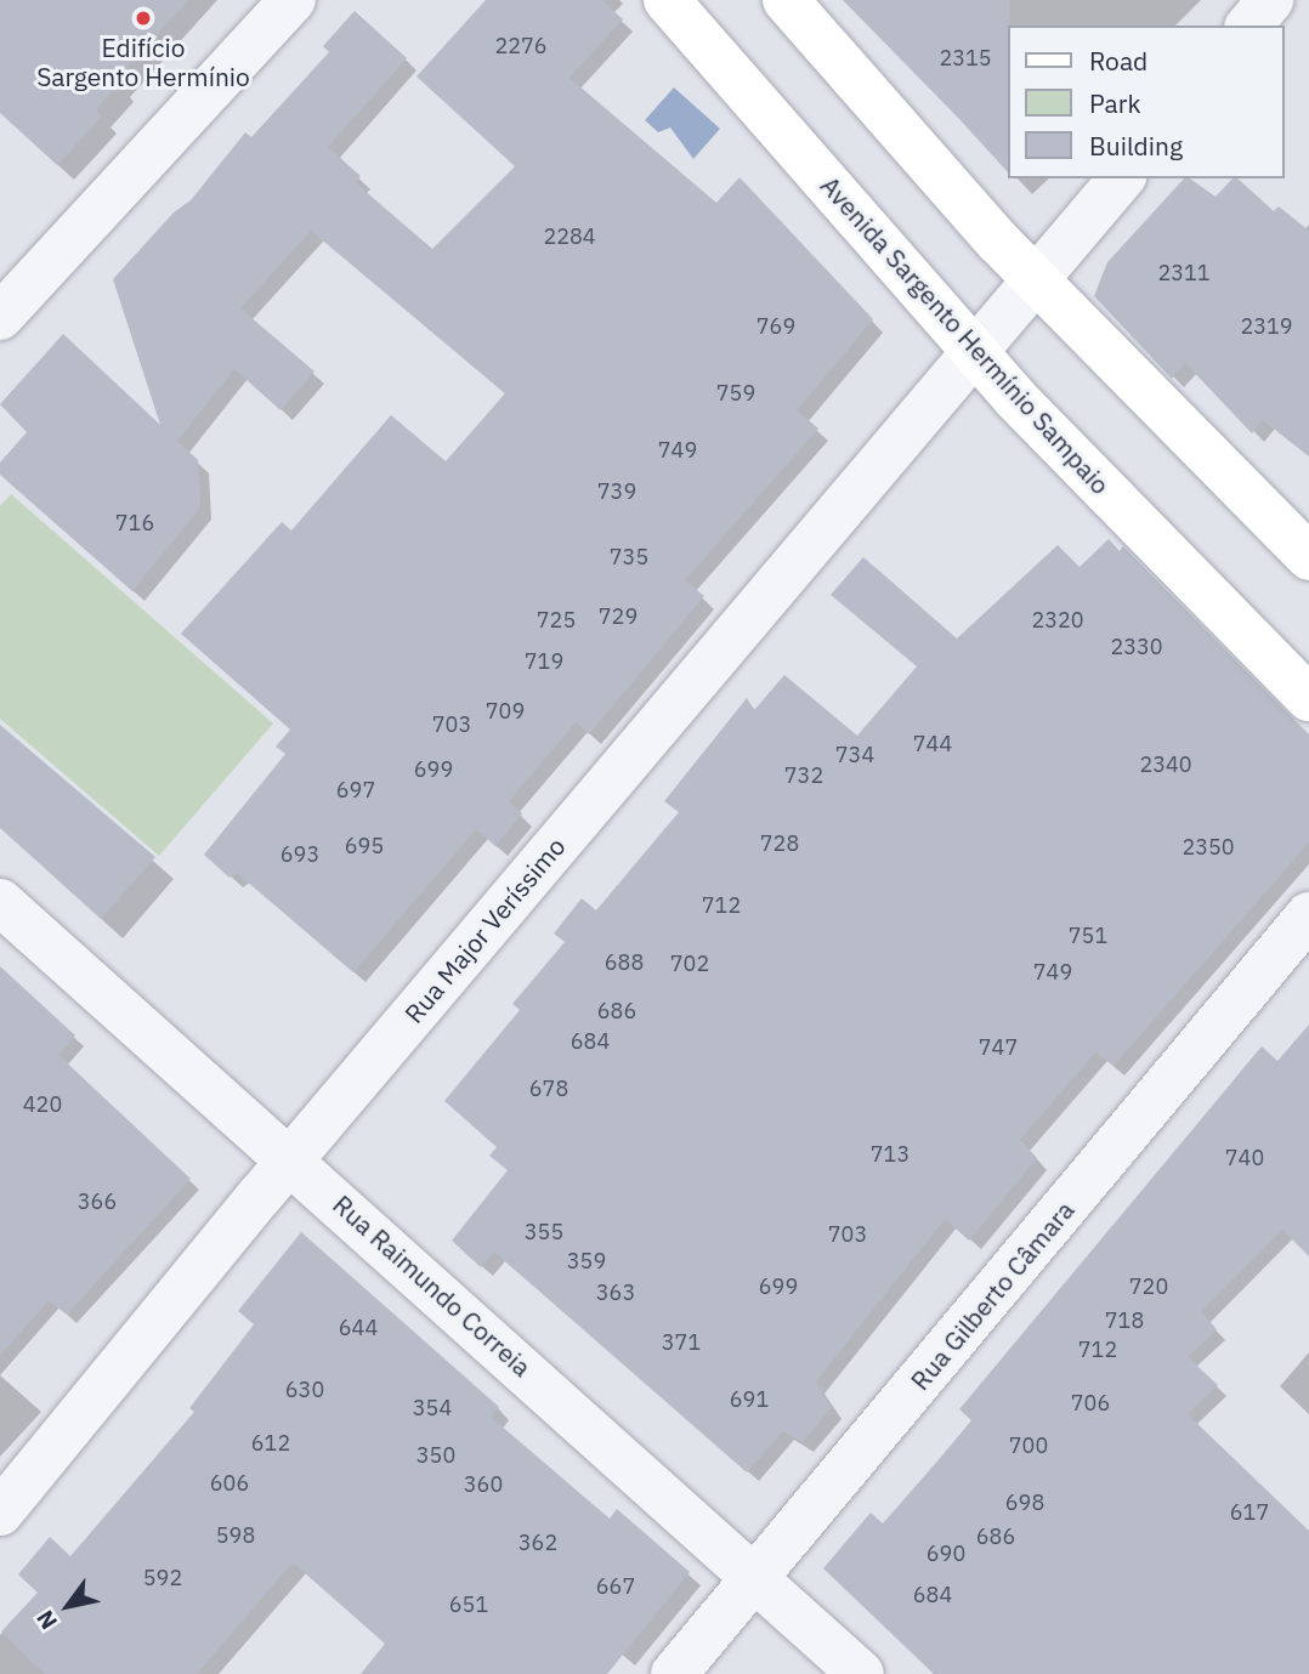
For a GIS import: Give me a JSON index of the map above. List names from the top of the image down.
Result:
{
  "streets": {
    "main road": ["Avenida Sargento Hermínio Sampaio"],
    "street": ["Rua Major Veríssimo", "Rua Raimundo Correia", "Rua Gilberto Câmara"]
  },
  "crossings": [
    ["Avenida Sargento Hermínio Sampaio", "Rua Major Veríssimo"],
    ["Rua Major Veríssimo", "Rua Raimundo Correia"],
    ["Rua Raimundo Correia", "Rua Gilberto Câmara"]
  ],
  "places": ["Edifício Sargento Hermínio"],
  "house_numbers": [
    "2276",
    "2315",
    "2284",
    "2311",
    "769",
    "2319",
    "759",
    "749",
    "739",
    "716",
    "735",
    "729",
    "725",
    "2320",
    "2330",
    "719",
    "709",
    "703",
    "744",
    "734",
    "2340",
    "699",
    "732",
    "697",
    "728",
    "695",
    "2350",
    "693",
    "712",
    "751",
    "688",
    "702",
    "749",
    "686",
    "684",
    "747",
    "678",
    "420",
    "713",
    "740",
    "366",
    "355",
    "703",
    "359",
    "699",
    "720",
    "363",
    "718",
    "644",
    "371",
    "712",
    "630",
    "691",
    "706",
    "354",
    "612",
    "700",
    "350",
    "606",
    "360",
    "698",
    "617",
    "598",
    "686",
    "362",
    "690",
    "592",
    "667",
    "684",
    "651"
  ],
  "legend": ["Road", "Park", "Building"],
  "north": "bottom left"
}
